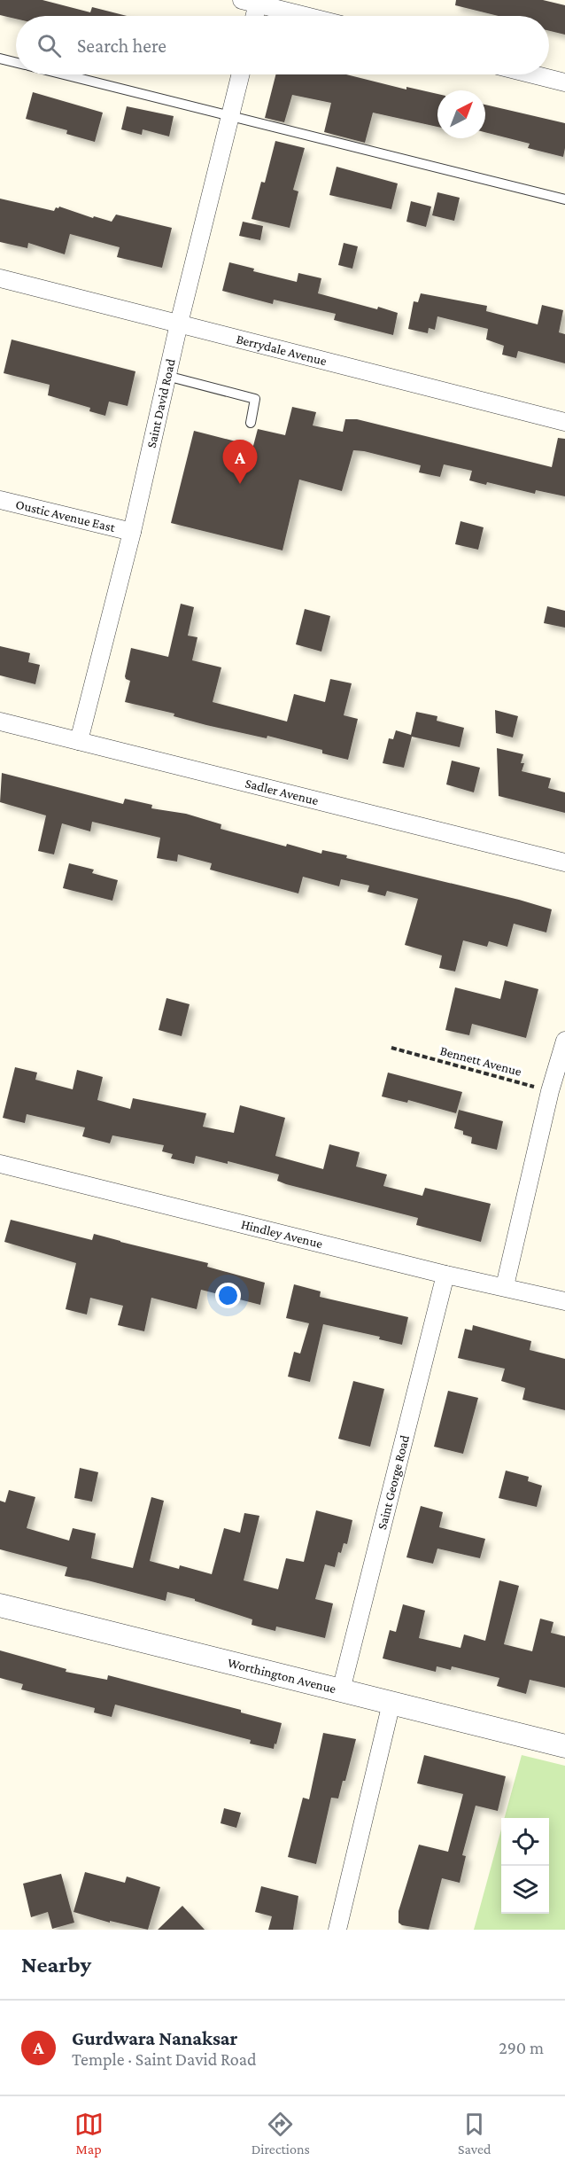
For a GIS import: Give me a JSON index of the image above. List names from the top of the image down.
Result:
{
  "streets": {
    "street": [
      "Berrydale Avenue",
      "Saint David Road",
      "Oustic Avenue East",
      "Sadler Avenue",
      "Hindley Avenue",
      "Saint George Road",
      "Worthington Avenue"
    ],
    "path": ["Bennett Avenue"]
  },
  "crossings": [
    ["Berrydale Avenue", "Saint David Road"],
    ["Saint David Road", "Oustic Avenue East"],
    ["Saint David Road", "Sadler Avenue"],
    ["Hindley Avenue", "Saint George Road"],
    ["Saint George Road", "Worthington Avenue"]
  ],
  "north": "top right",
  "page": {
    "search": "Search here",
    "pins": "A",
    "heading": "Nearby",
    "list": [
      {
        "mark": "A",
        "name": "Gurdwara Nanaksar",
        "note": "Temple · Saint David Road",
        "value": "290 m"
      }
    ],
    "nav": ["Map", "Directions", "Saved"]
  }
}
